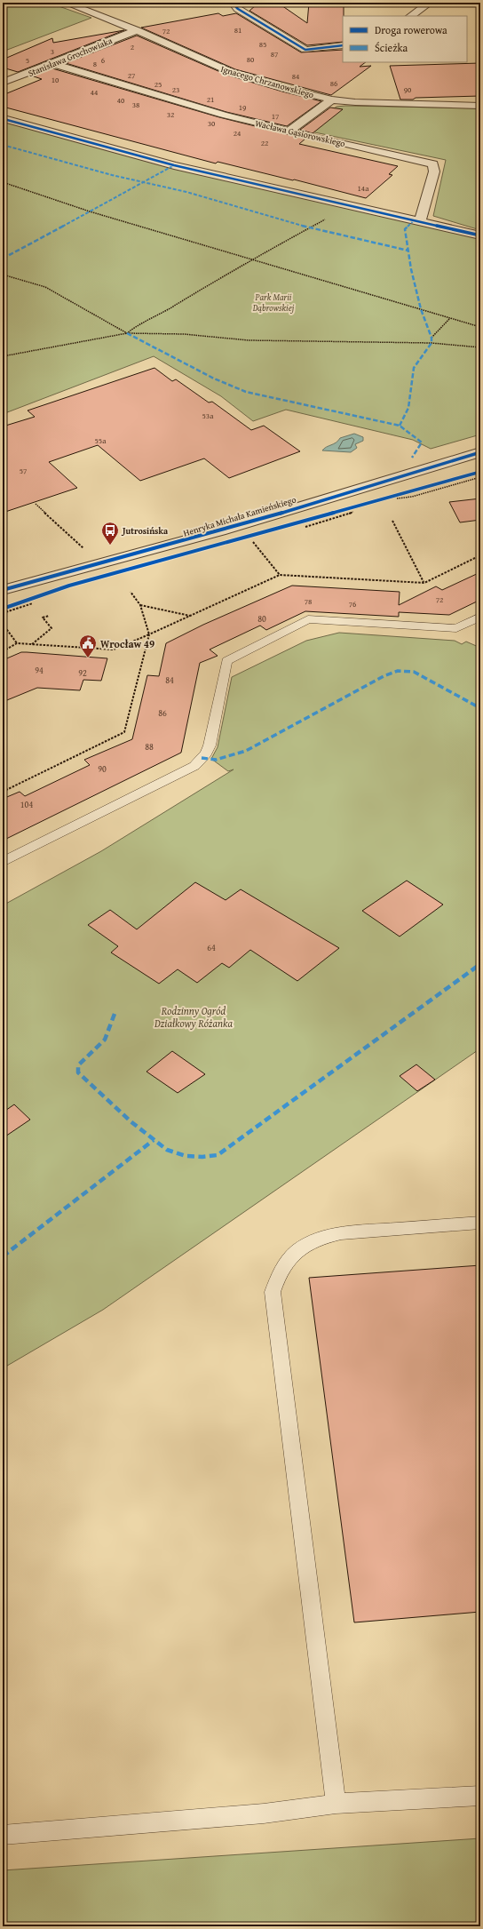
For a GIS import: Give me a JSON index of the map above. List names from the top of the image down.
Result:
{
  "streets": {
    "street": [
      "Stanisława Grochowiaka",
      "Ignacego Chrzanowskiego",
      "Wacława Gąsiorowskiego",
      "Henryka Michała Kamieńskiego"
    ]
  },
  "crossings": [
    ["Stanisława Grochowiaka", "Ignacego Chrzanowskiego"],
    ["Stanisława Grochowiaka", "Wacława Gąsiorowskiego"]
  ],
  "parks": ["Park Marii Dąbrowskiej", "Rodzinny Ogród Działkowy Różanka"],
  "places": {
    "bus stop": ["Jutrosińska"],
    "public building": ["Wrocław 49"]
  },
  "house_numbers": [
    "81",
    "72",
    "85",
    "2",
    "3",
    "87",
    "80",
    "5",
    "6",
    "8",
    "27",
    "84",
    "10",
    "86",
    "25",
    "23",
    "90",
    "44",
    "21",
    "40",
    "38",
    "19",
    "32",
    "17",
    "30",
    "24",
    "22",
    "14a",
    "53a",
    "55a",
    "57",
    "72",
    "78",
    "76",
    "80",
    "94",
    "92",
    "84",
    "86",
    "88",
    "90",
    "104",
    "64"
  ],
  "legend": ["Droga rowerowa", "Ścieżka"]
}
